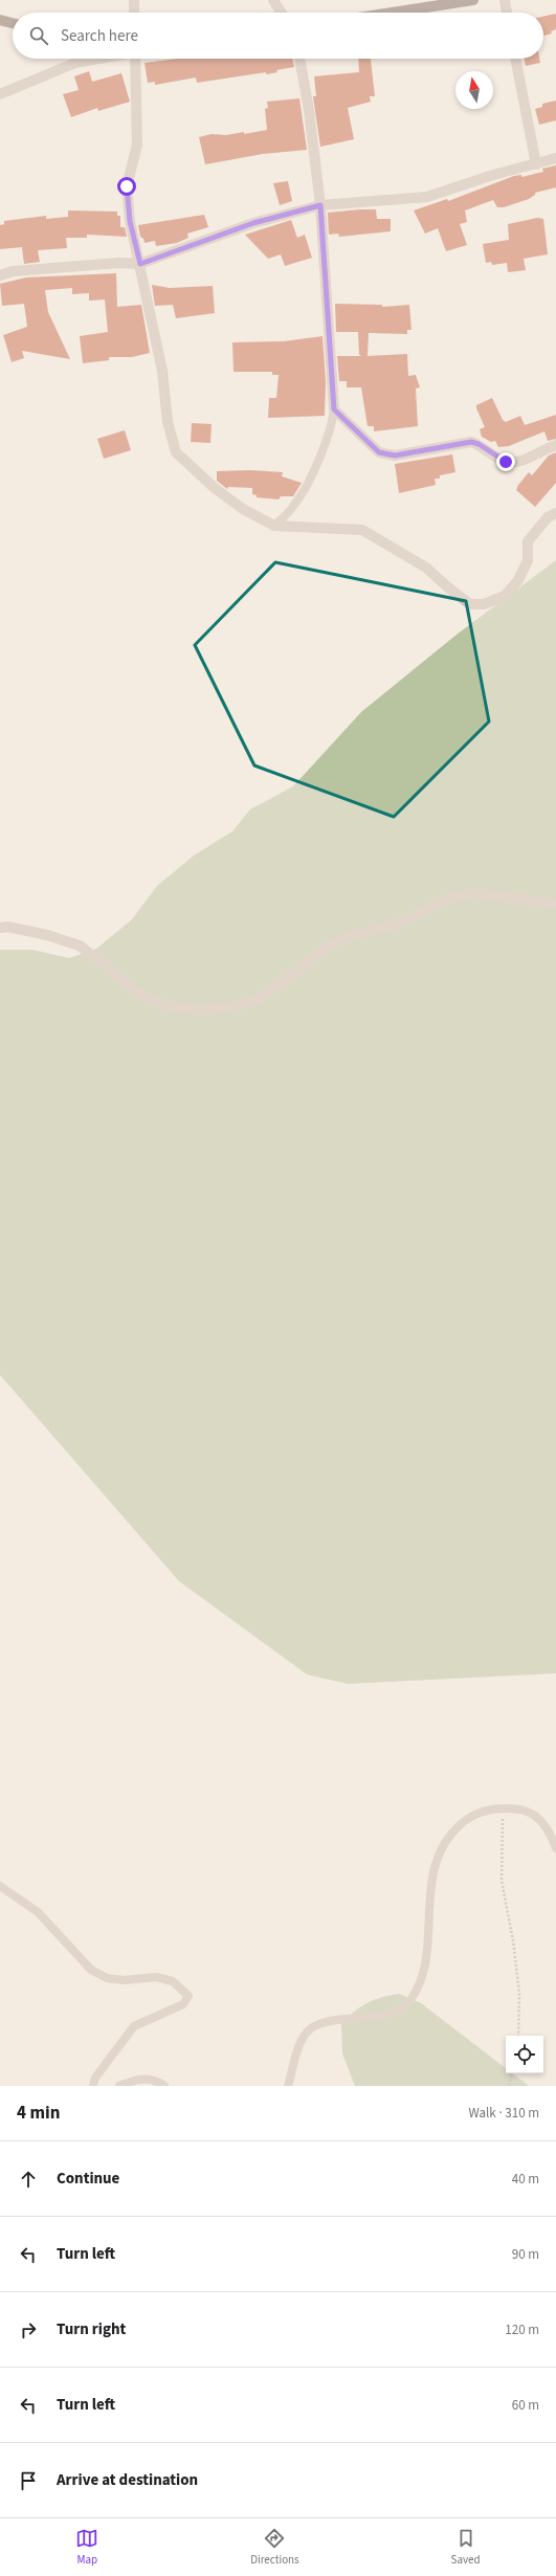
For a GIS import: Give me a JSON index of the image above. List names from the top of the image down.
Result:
{
  "north": "top",
  "page": {
    "search": "Search here",
    "heading": ["4 min", "Walk · 310 m"],
    "list": [
      ["Continue", "40 m"],
      ["Turn left", "90 m"],
      ["Turn right", "120 m"],
      ["Turn left", "60 m"],
      "Arrive at destination"
    ],
    "nav": ["Map", "Directions", "Saved"]
  }
}
